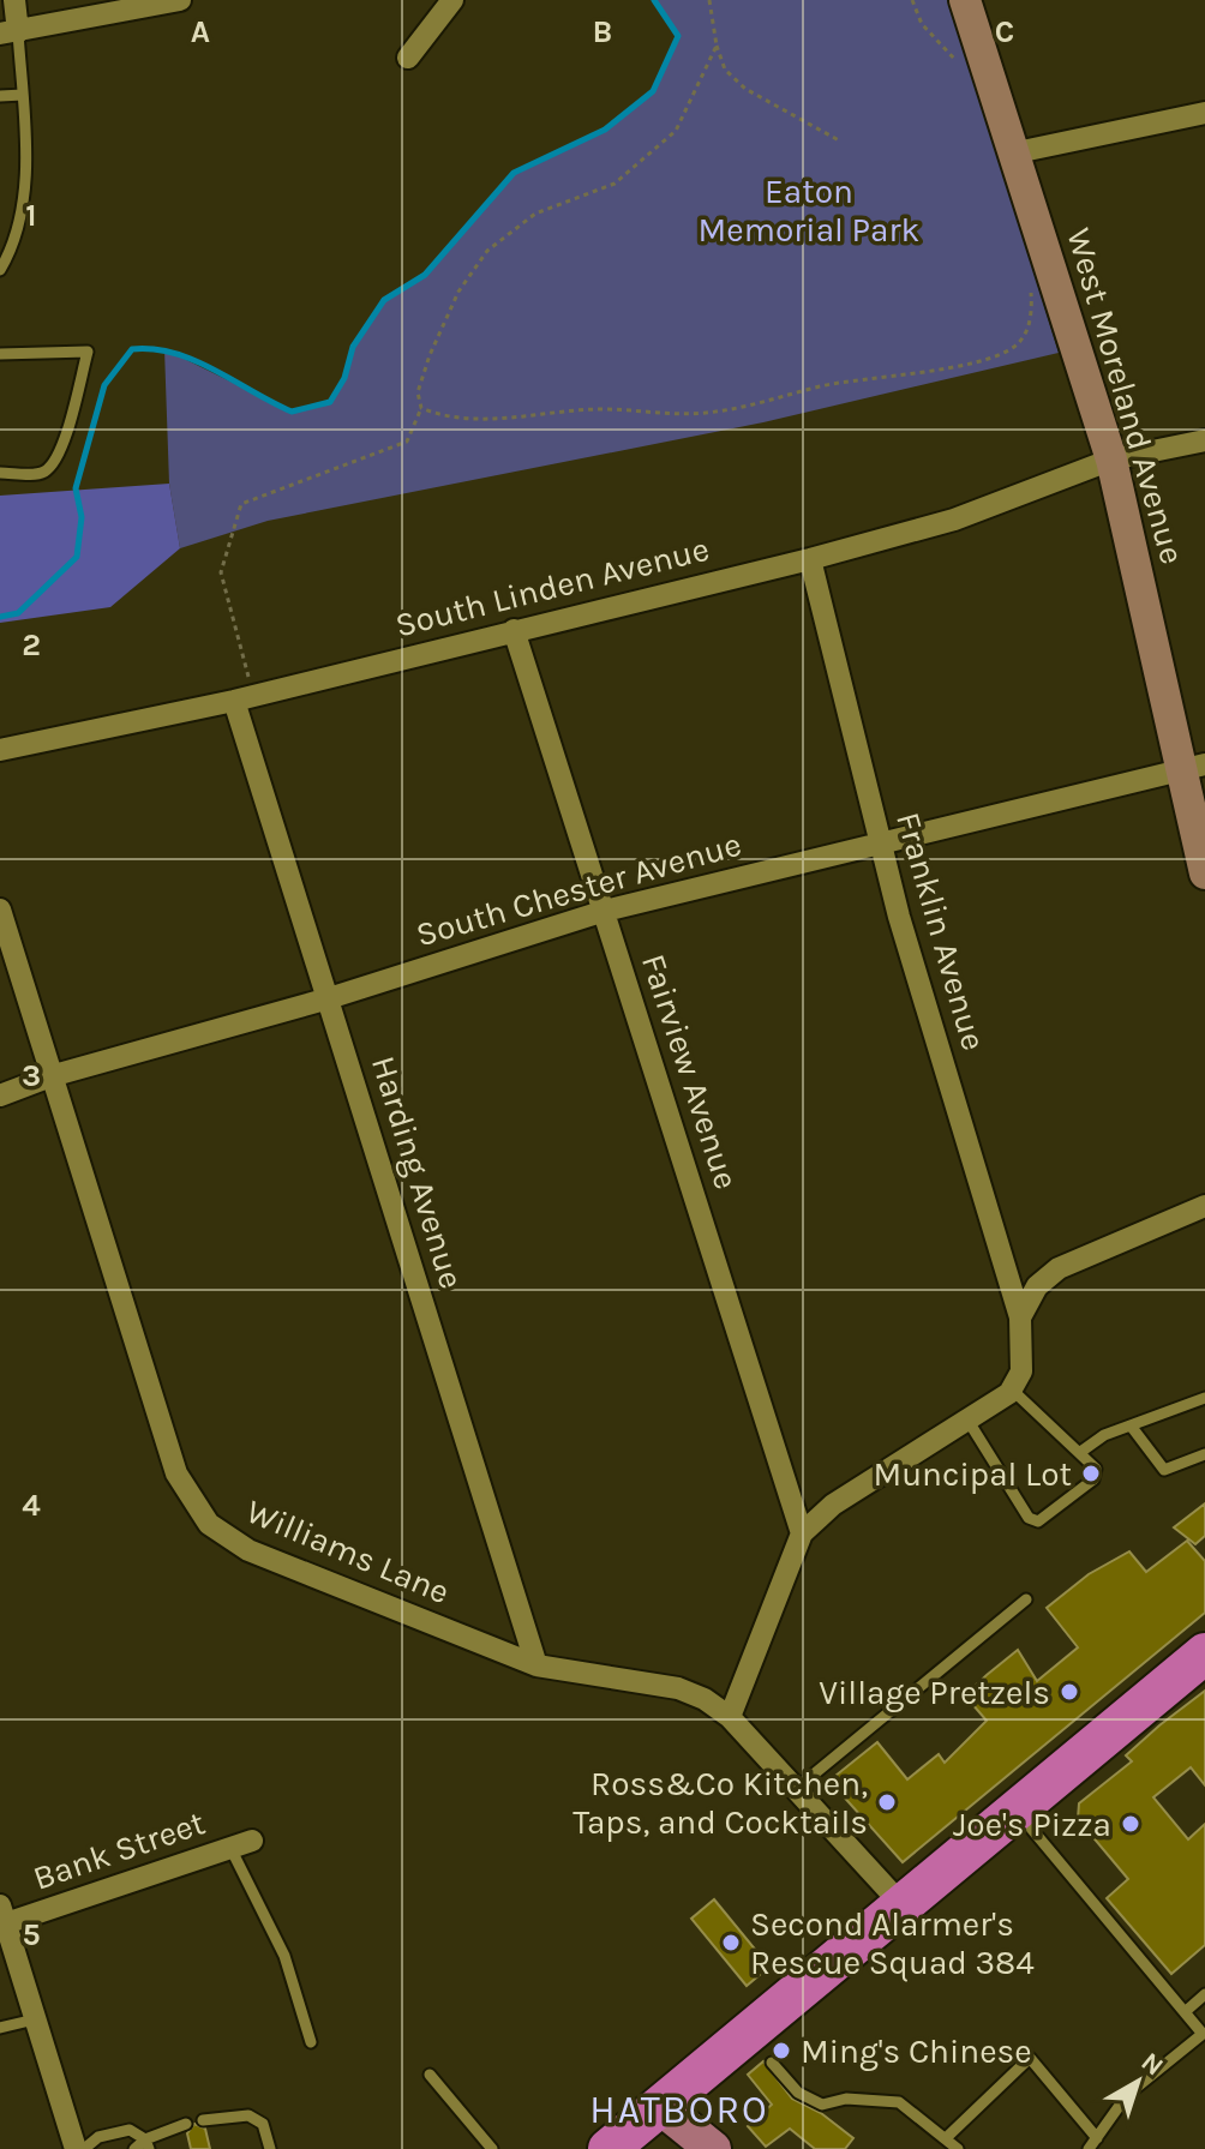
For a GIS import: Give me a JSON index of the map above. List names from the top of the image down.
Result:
{
  "streets": {
    "street": [
      "West Moreland Avenue",
      "South Linden Avenue",
      "South Chester Avenue",
      "Franklin Avenue",
      "Fairview Avenue",
      "Harding Avenue",
      "Williams Lane",
      "Bank Street"
    ]
  },
  "crossings": [
    ["West Moreland Avenue", "South Linden Avenue"],
    ["West Moreland Avenue", "South Chester Avenue"],
    ["South Linden Avenue", "Franklin Avenue"],
    ["South Linden Avenue", "Fairview Avenue"],
    ["South Linden Avenue", "Harding Avenue"],
    ["South Chester Avenue", "Franklin Avenue"],
    ["South Chester Avenue", "Fairview Avenue"],
    ["South Chester Avenue", "Harding Avenue"],
    ["South Chester Avenue", "Williams Lane"],
    ["Harding Avenue", "Williams Lane"]
  ],
  "districts": ["HATBORO"],
  "parks": ["Eaton Memorial Park"],
  "places": [
    "Muncipal Lot",
    "Village Pretzels",
    "Ross&Co Kitchen, Taps, and Cocktails",
    "Joe's Pizza",
    "Second Alarmer's Rescue Squad 384",
    "Ming's Chinese"
  ],
  "north": "top right",
  "grid": {
    "columns": ["A", "B", "C"],
    "rows": [
      "1",
      "2",
      "3",
      "4",
      "5"
    ]
  }
}
